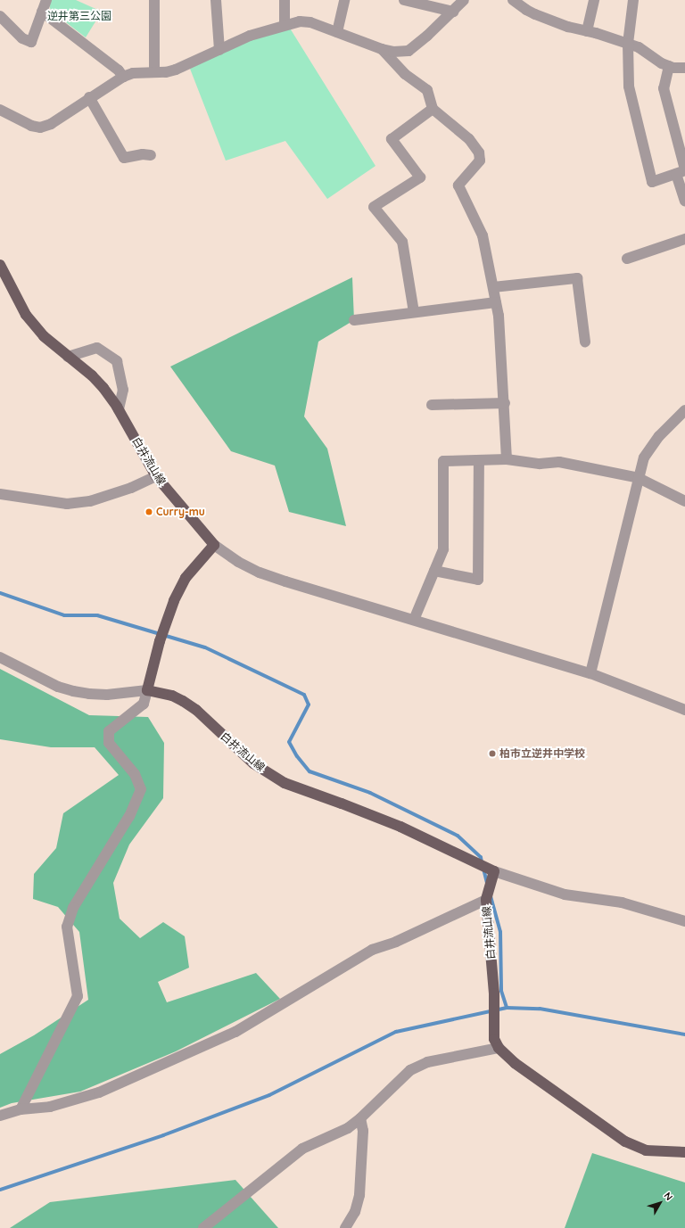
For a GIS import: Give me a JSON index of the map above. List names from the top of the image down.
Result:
{
  "streets": {
    "main road": ["白井流山線"]
  },
  "parks": ["逆井第三公園"],
  "places": ["Curry-mu", "柏市立逆井中学校"],
  "north": "top right"
}
